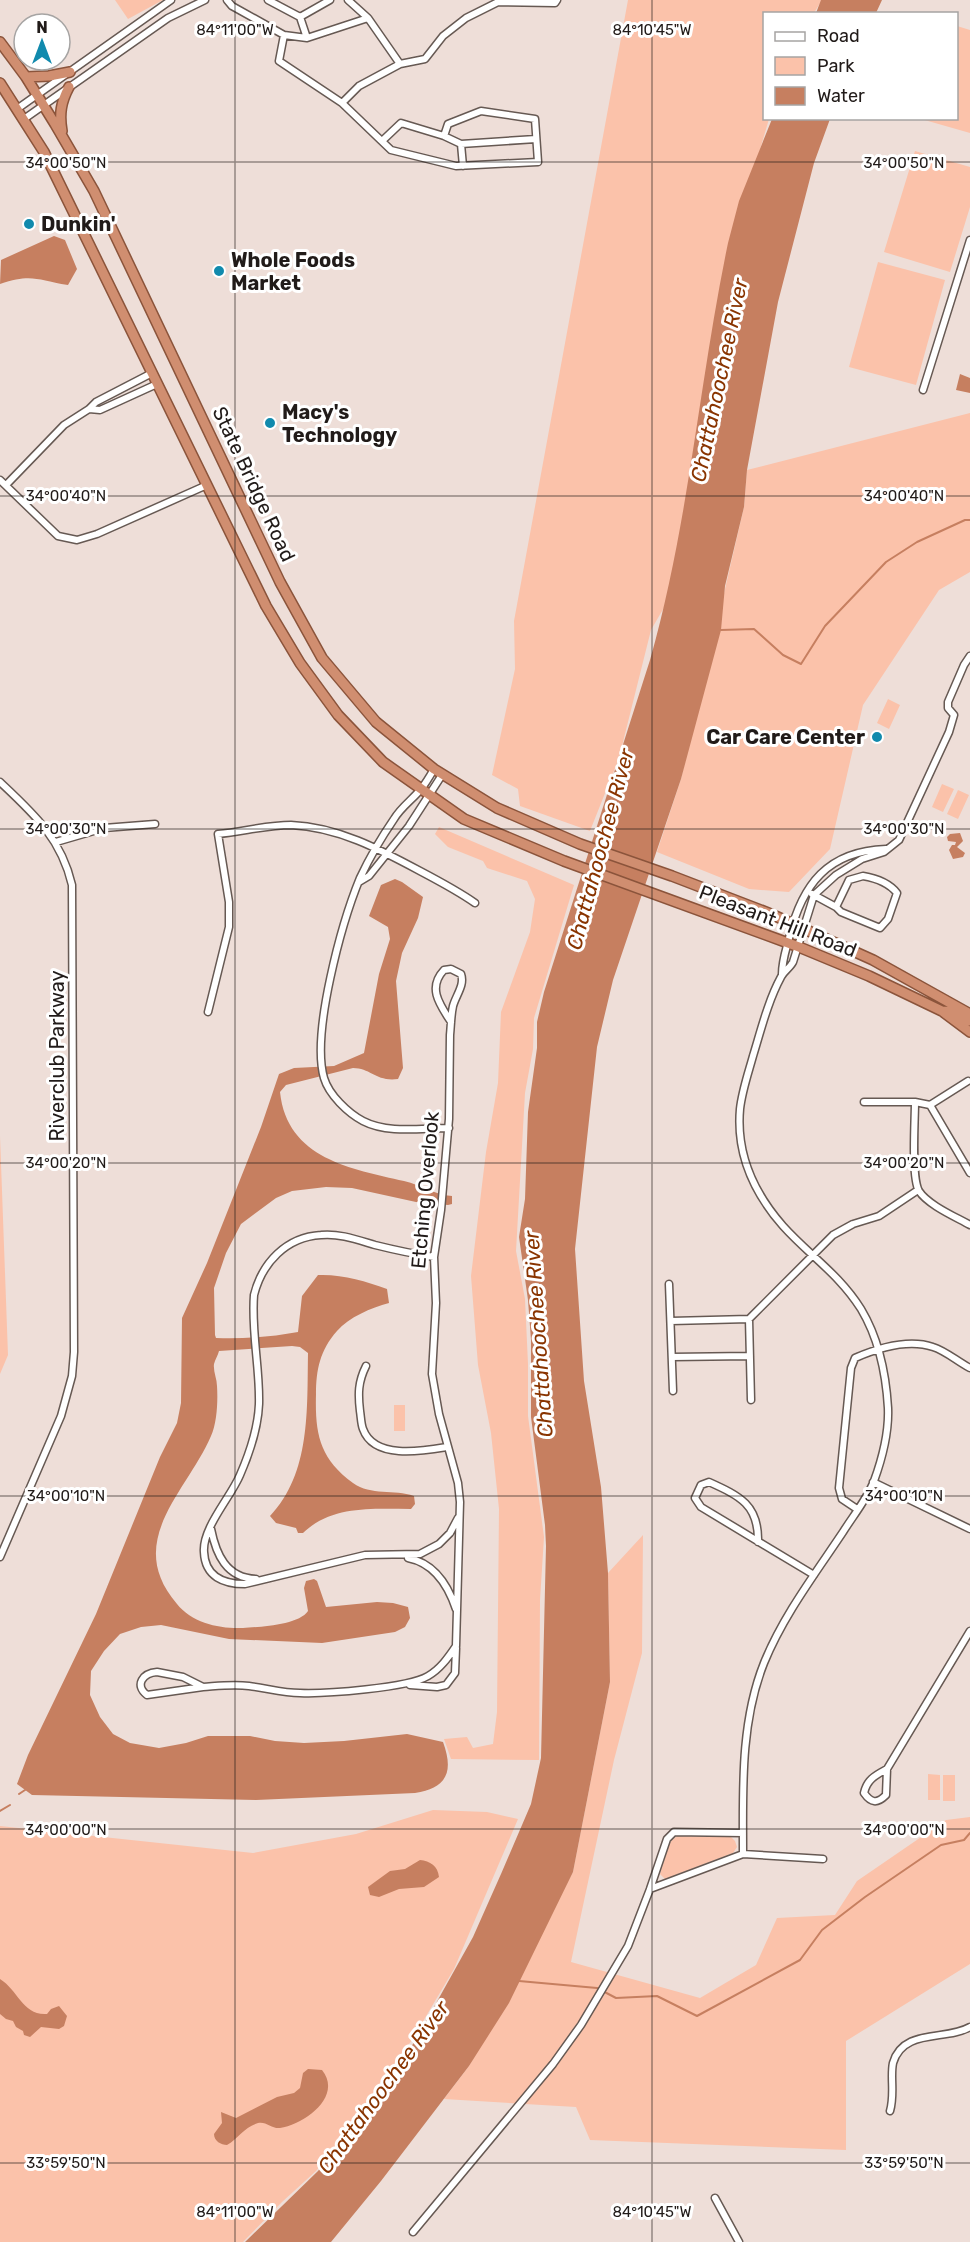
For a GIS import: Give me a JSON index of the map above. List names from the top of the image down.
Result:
{
  "streets": {
    "highway": ["State Bridge Road", "Pleasant Hill Road"],
    "street": ["Riverclub Parkway", "Etching Overlook"]
  },
  "crossings": [
    ["State Bridge Road", "Pleasant Hill Road"]
  ],
  "water": ["Chattahoochee River"],
  "places": [
    "Dunkin'",
    "Whole Foods Market",
    "Macy's Technology",
    "Car Care Center"
  ],
  "legend": ["Road", "Park", "Water"],
  "north": "top",
  "coordinates": [
    "84°11'00\"W",
    "84°10'45\"W",
    "34°00'50\"N",
    "34°00'40\"N",
    "34°00'30\"N",
    "34°00'20\"N",
    "34°00'10\"N",
    "34°00'00\"N",
    "33°59'50\"N"
  ]
}
